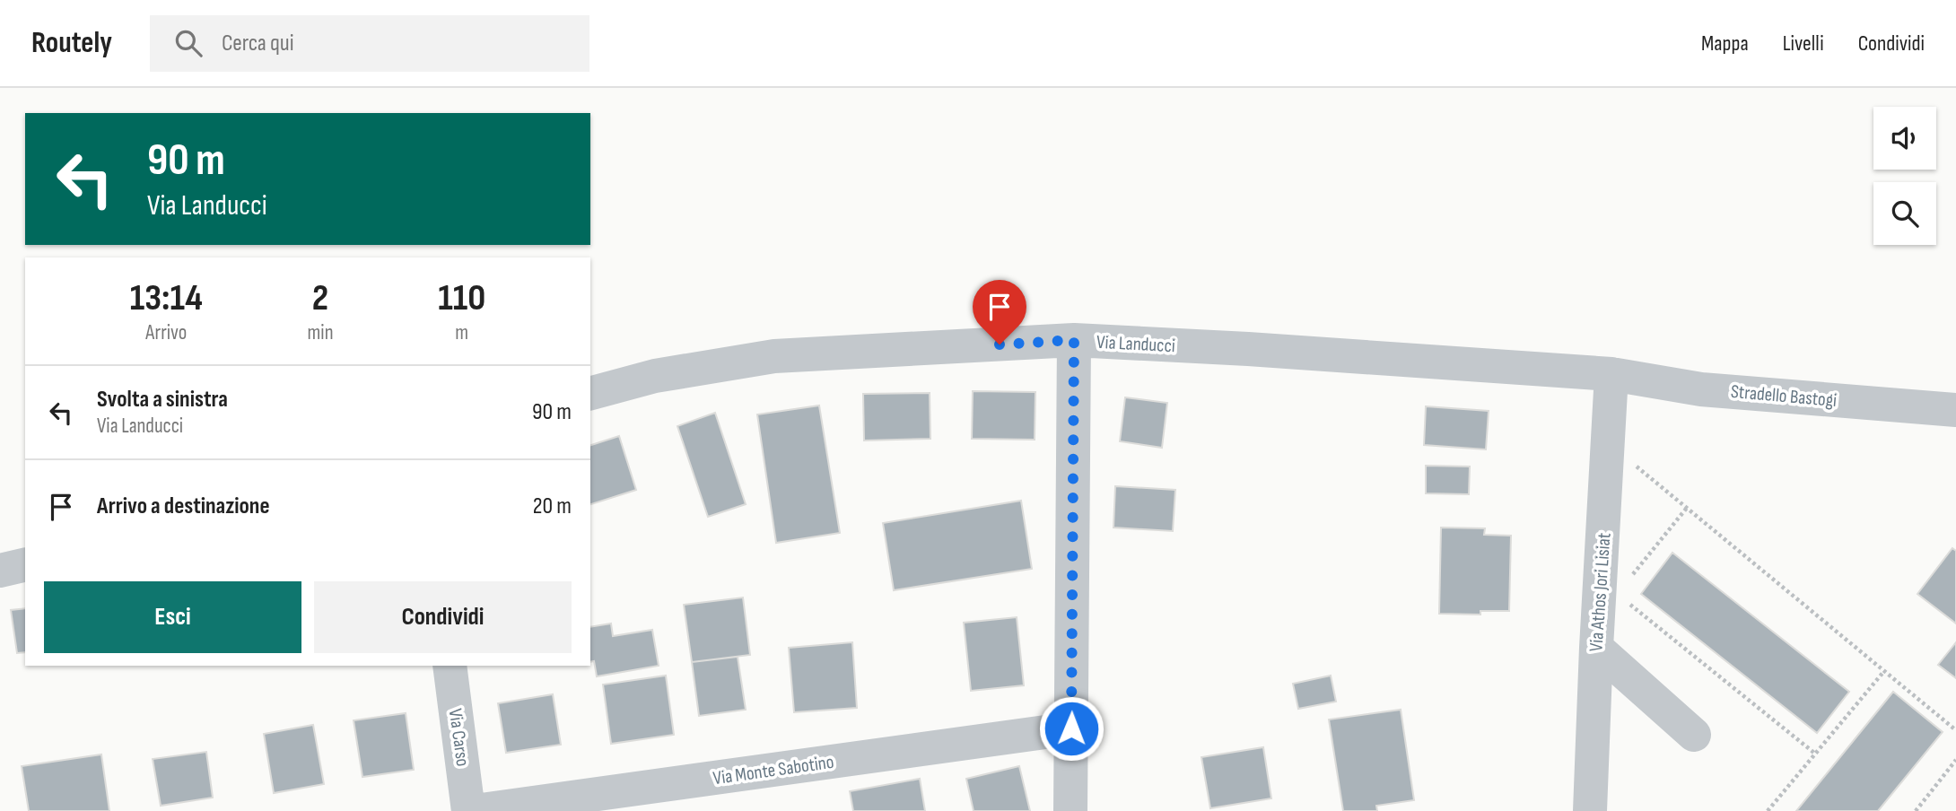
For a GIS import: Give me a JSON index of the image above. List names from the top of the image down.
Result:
{
  "streets": {
    "street": [
      "Via Landucci",
      "Stradello Bastogi",
      "Via Athos Jori Lisiat",
      "Via Carso",
      "Via Monte Sabotino"
    ]
  },
  "crossings": [
    ["Via Landucci", "Stradello Bastogi"],
    ["Via Landucci", "Via Athos Jori Lisiat"],
    ["Stradello Bastogi", "Via Athos Jori Lisiat"]
  ],
  "page": {
    "header": "Routely",
    "search": "Cerca qui",
    "nav": ["Mappa", "Livelli", "Condividi"],
    "turn": ["90 m", "Via Landucci"],
    "eta": [
      "13:14",
      "Arrivo",
      "2",
      "min",
      "110",
      "m"
    ],
    "list": [
      {
        "name": "Svolta a sinistra",
        "note": "Via Landucci",
        "value": "90 m"
      },
      {
        "name": "Arrivo a destinazione",
        "value": "20 m"
      }
    ],
    "buttons": ["Esci", "Condividi"]
  }
}
